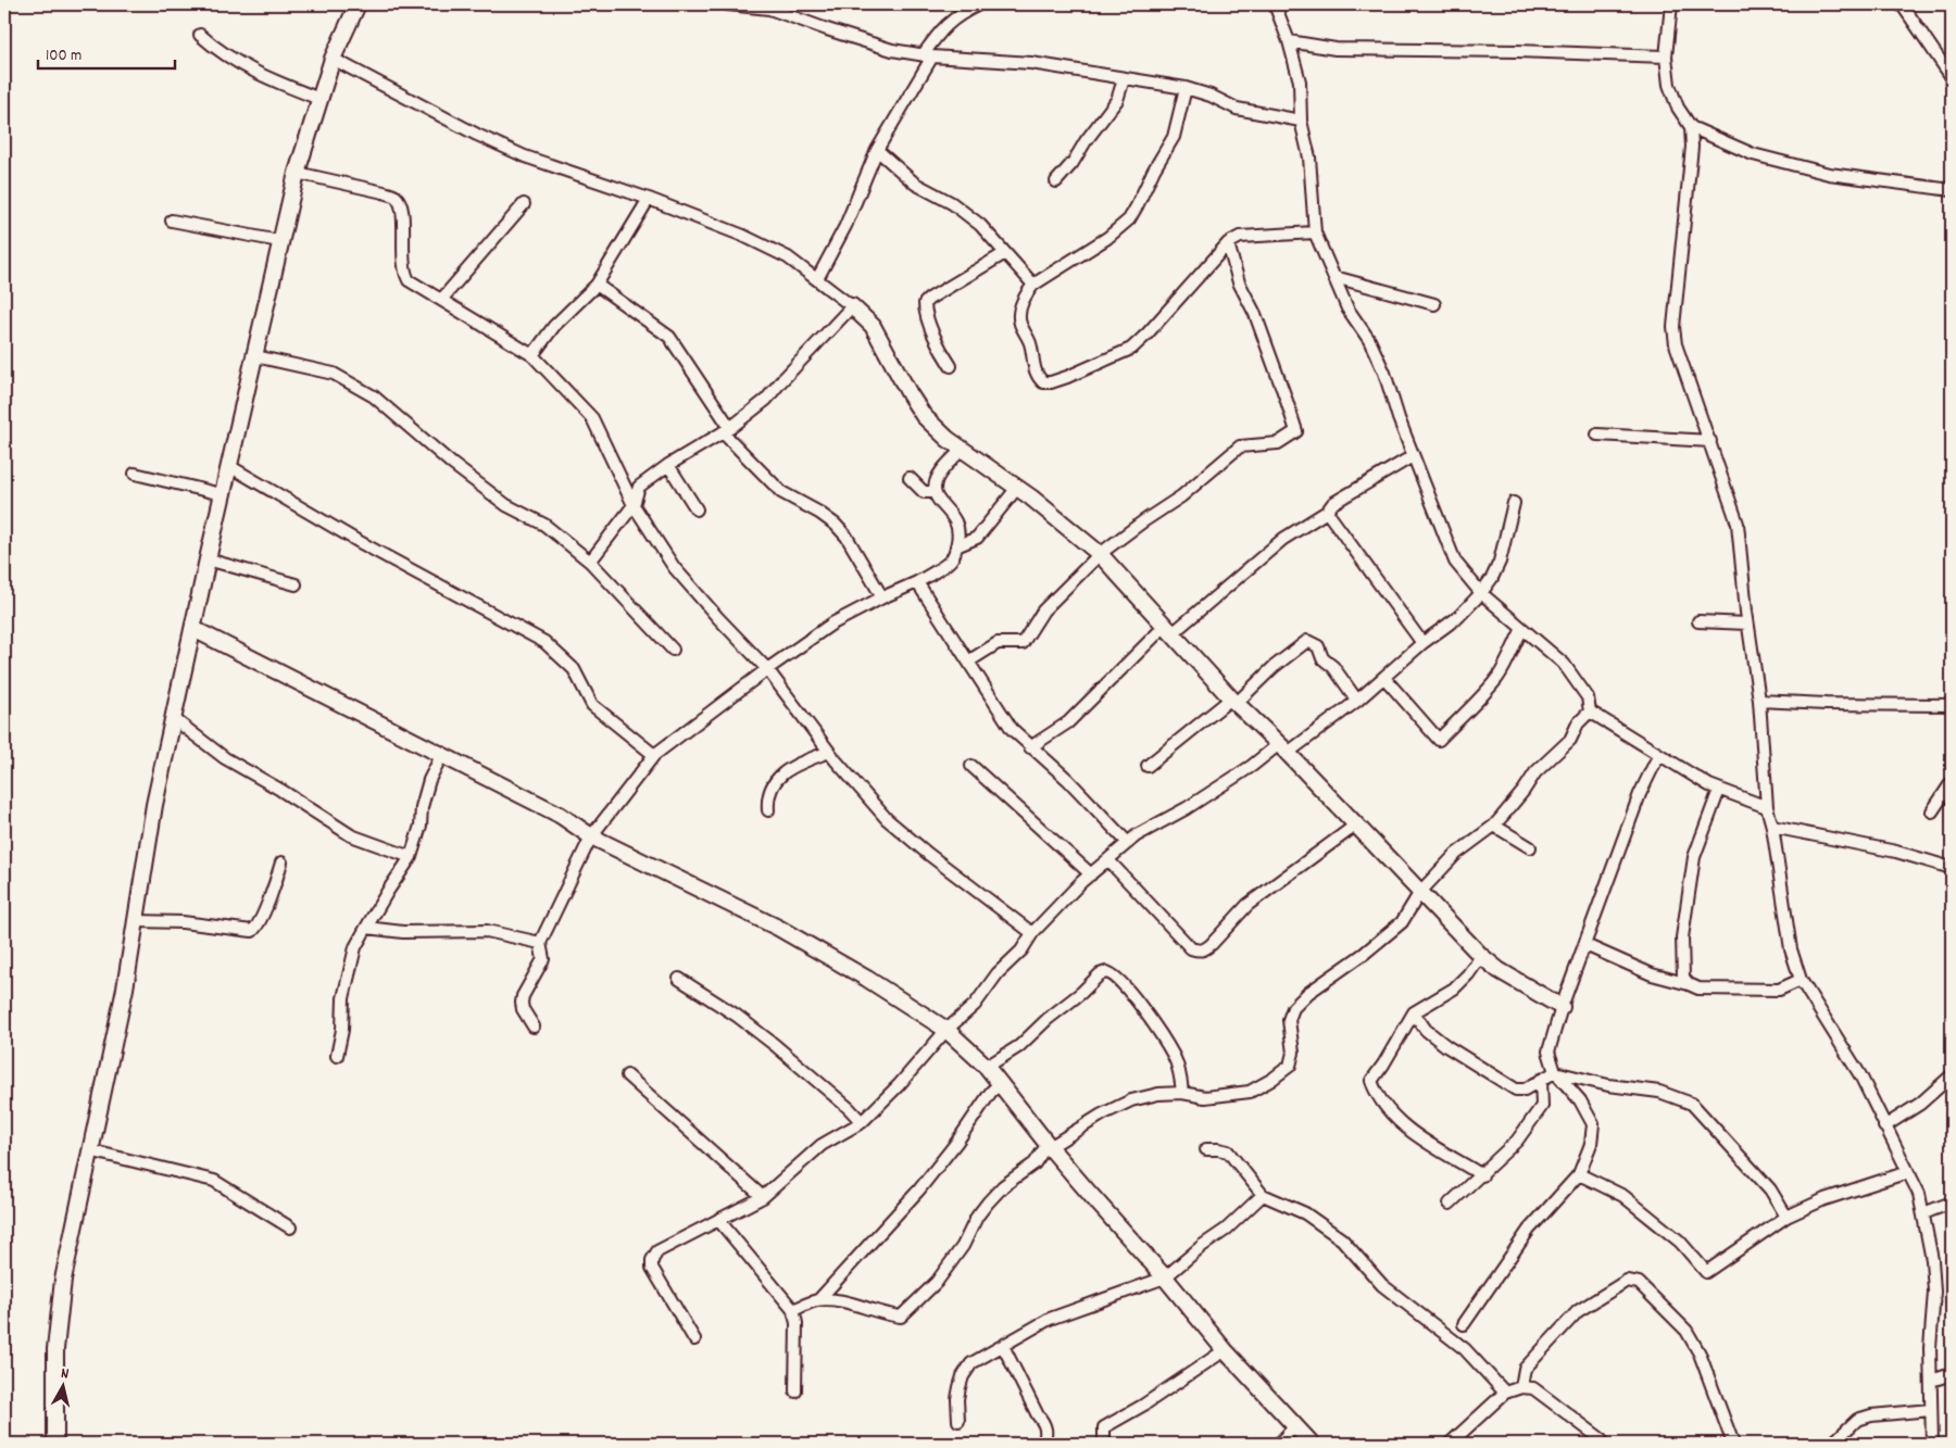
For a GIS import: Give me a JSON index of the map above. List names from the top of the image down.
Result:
{
  "scale_bar": "100 m",
  "north": "top"
}
